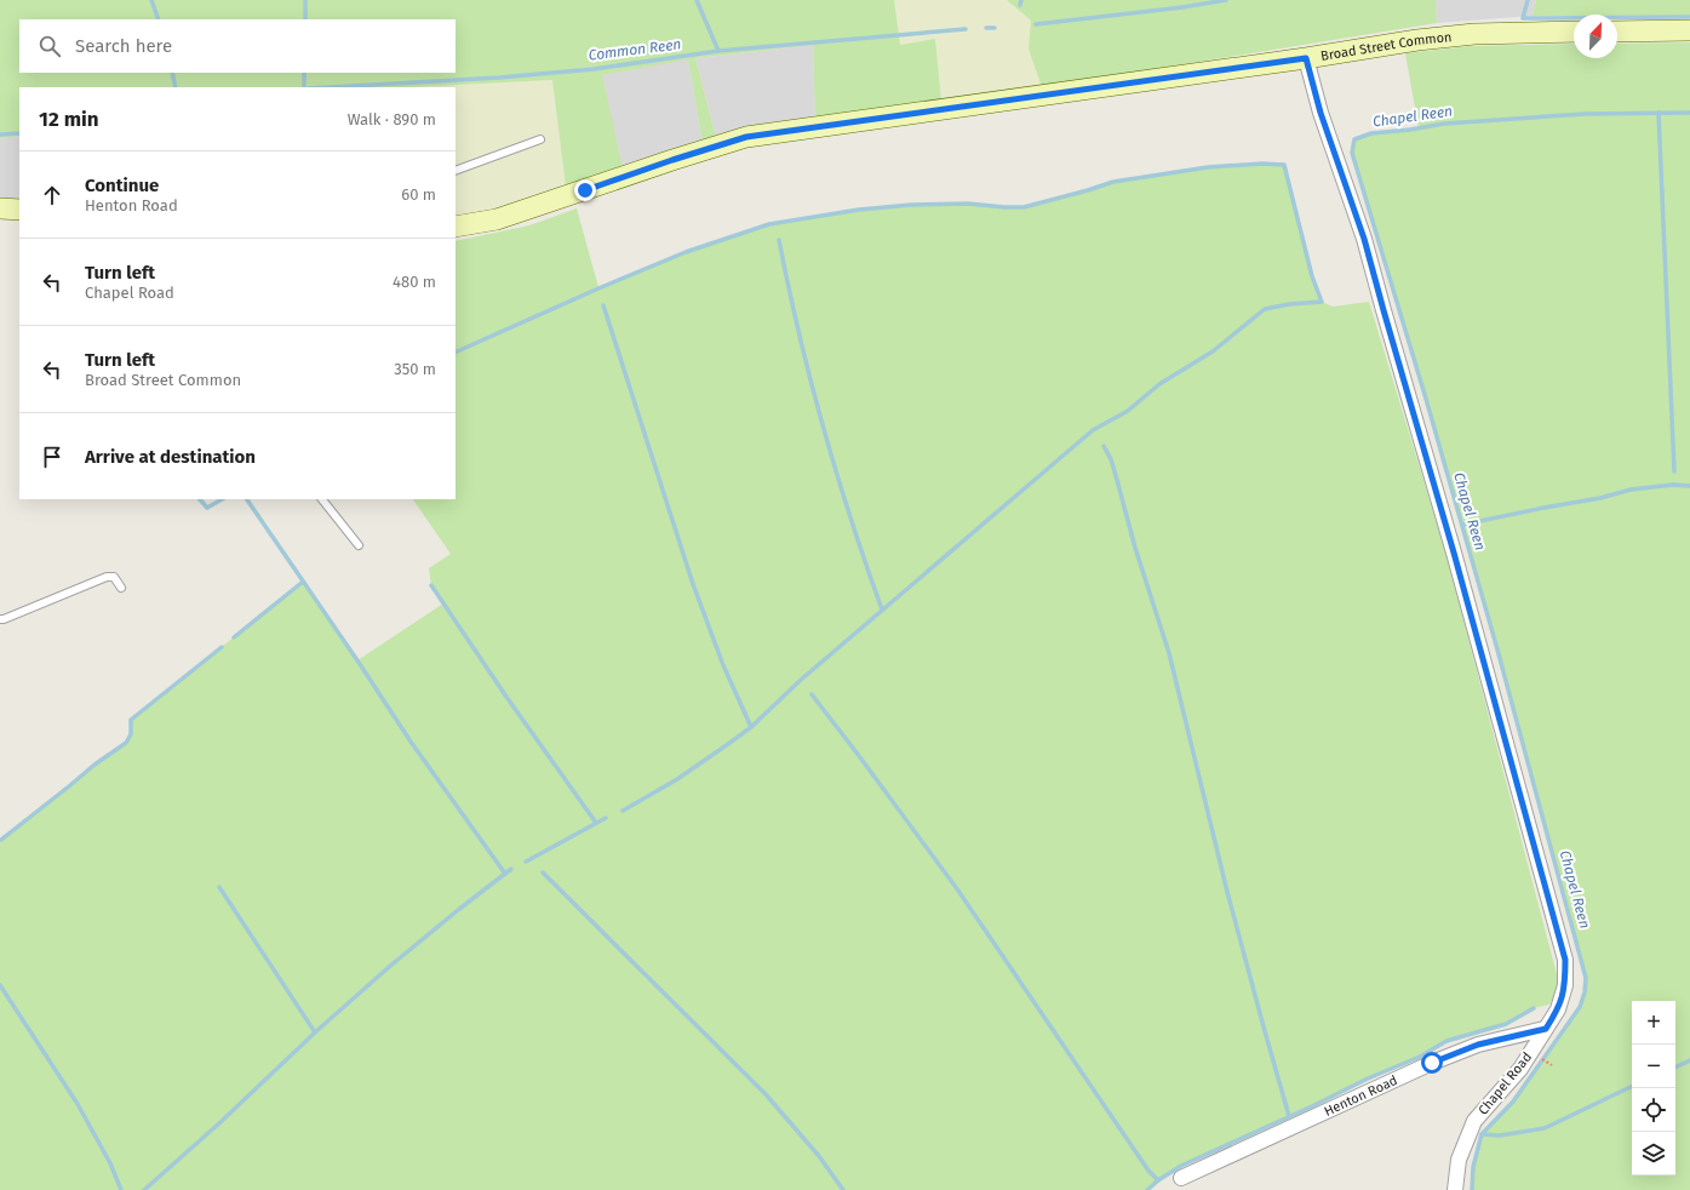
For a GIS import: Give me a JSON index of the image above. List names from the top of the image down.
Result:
{
  "streets": {
    "street": ["Broad Street Common", "Chapel Road", "Henton Road"]
  },
  "crossings": [
    ["Broad Street Common", "Chapel Road"],
    ["Chapel Road", "Henton Road"]
  ],
  "water": ["Common Reen", "Chapel Reen"],
  "north": "top right",
  "page": {
    "search": "Search here",
    "heading": ["12 min", "Walk · 890 m"],
    "list": [
      ["Continue", "Henton Road", "60 m"],
      ["Turn left", "Chapel Road", "480 m"],
      ["Turn left", "Broad Street Common", "350 m"],
      "Arrive at destination"
    ],
    "map_buttons": ["+", "−"]
  }
}
